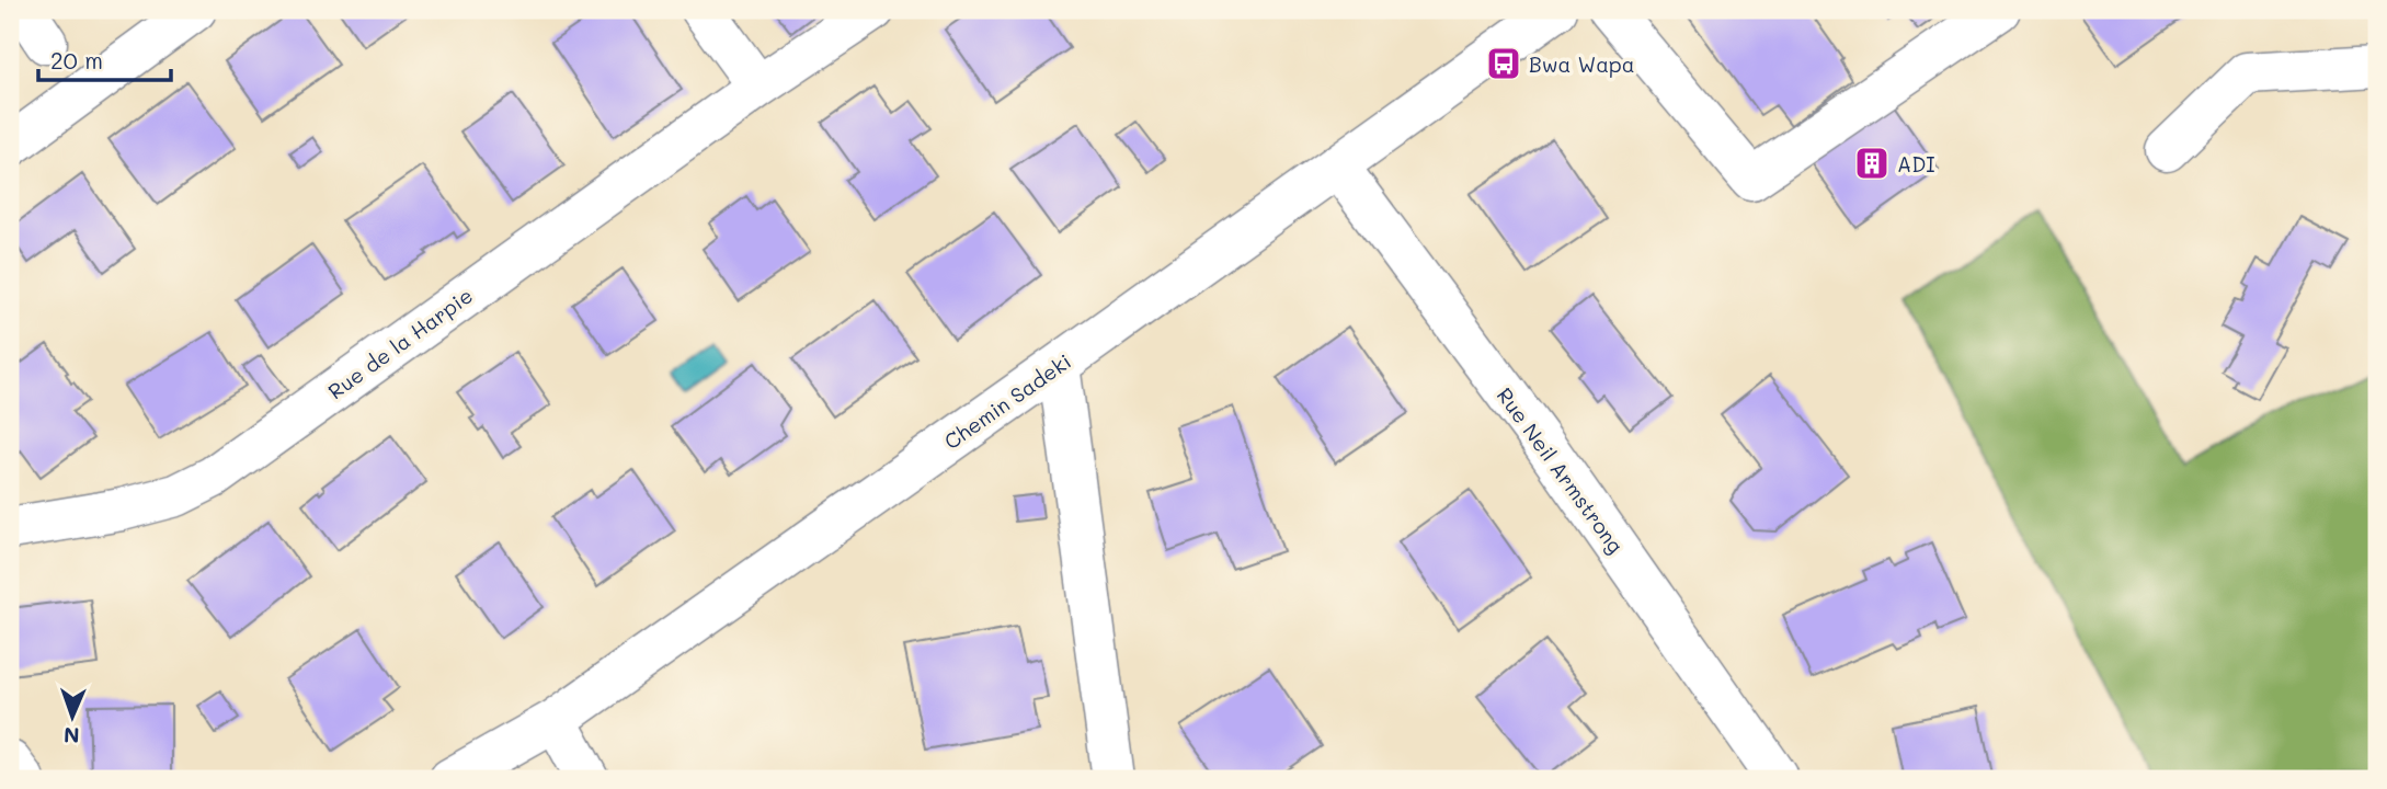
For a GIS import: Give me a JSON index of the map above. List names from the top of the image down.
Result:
{
  "streets": {
    "street": ["Rue de la Harpie", "Chemin Sadeki", "Rue Neil Armstrong"]
  },
  "crossings": [
    ["Chemin Sadeki", "Rue Neil Armstrong"]
  ],
  "places": {
    "bus stop": ["Bwa Wapa"],
    "building": ["ADI"]
  },
  "scale_bar": "20 m",
  "north": "bottom"
}
